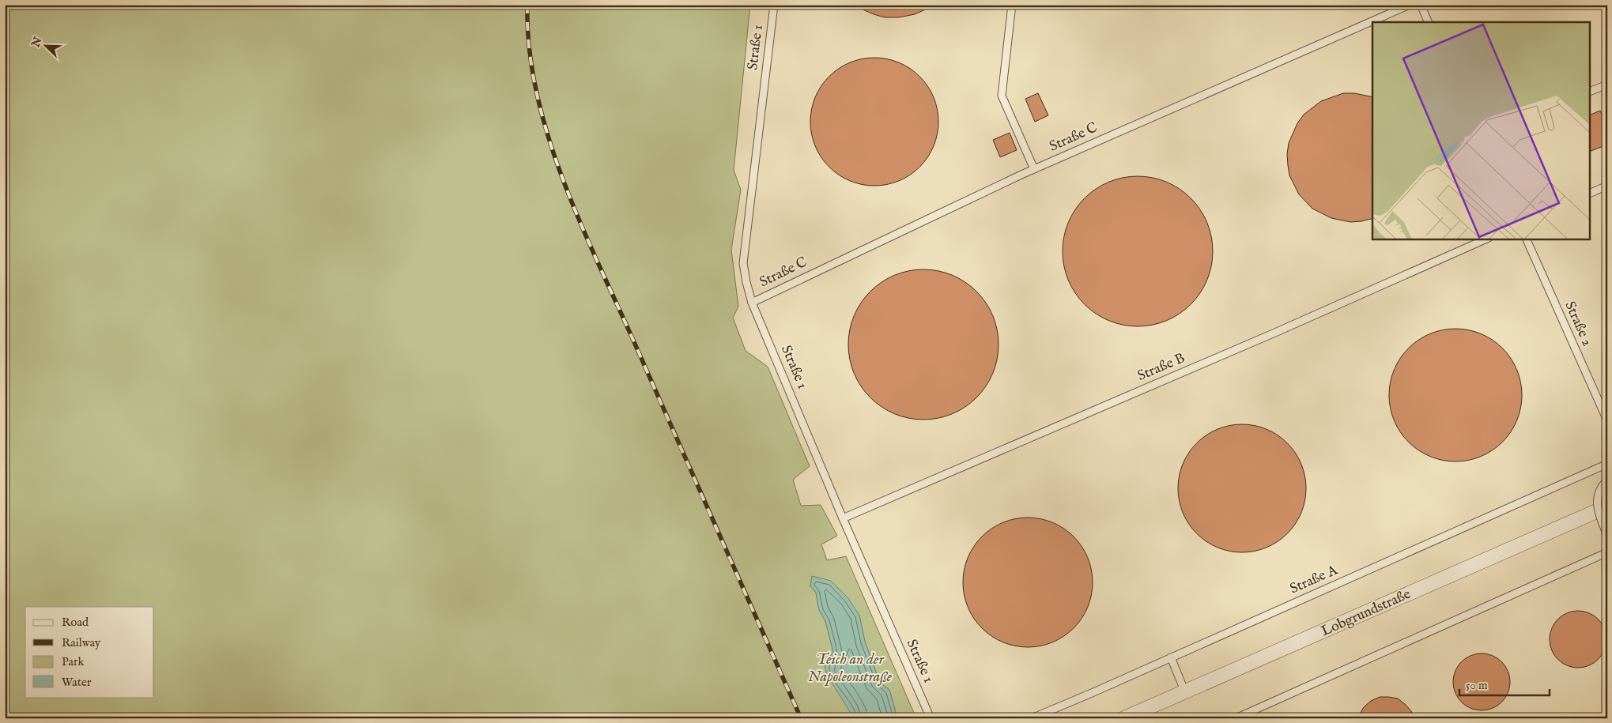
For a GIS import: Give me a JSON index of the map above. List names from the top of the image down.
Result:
{
  "streets": {
    "street": ["Lobgrundstraße"],
    "lane": [
      "Straße 1",
      "Straße C",
      "Straße 2",
      "Straße B",
      "Straße A"
    ]
  },
  "crossings": [
    ["Straße 1", "Straße C"],
    ["Straße 1", "Straße B"]
  ],
  "water": ["Teich an der Napoleonstraße"],
  "legend": [
    "Road",
    "Railway",
    "Park",
    "Water"
  ],
  "scale_bar": "50 m",
  "north": "top left"
}
